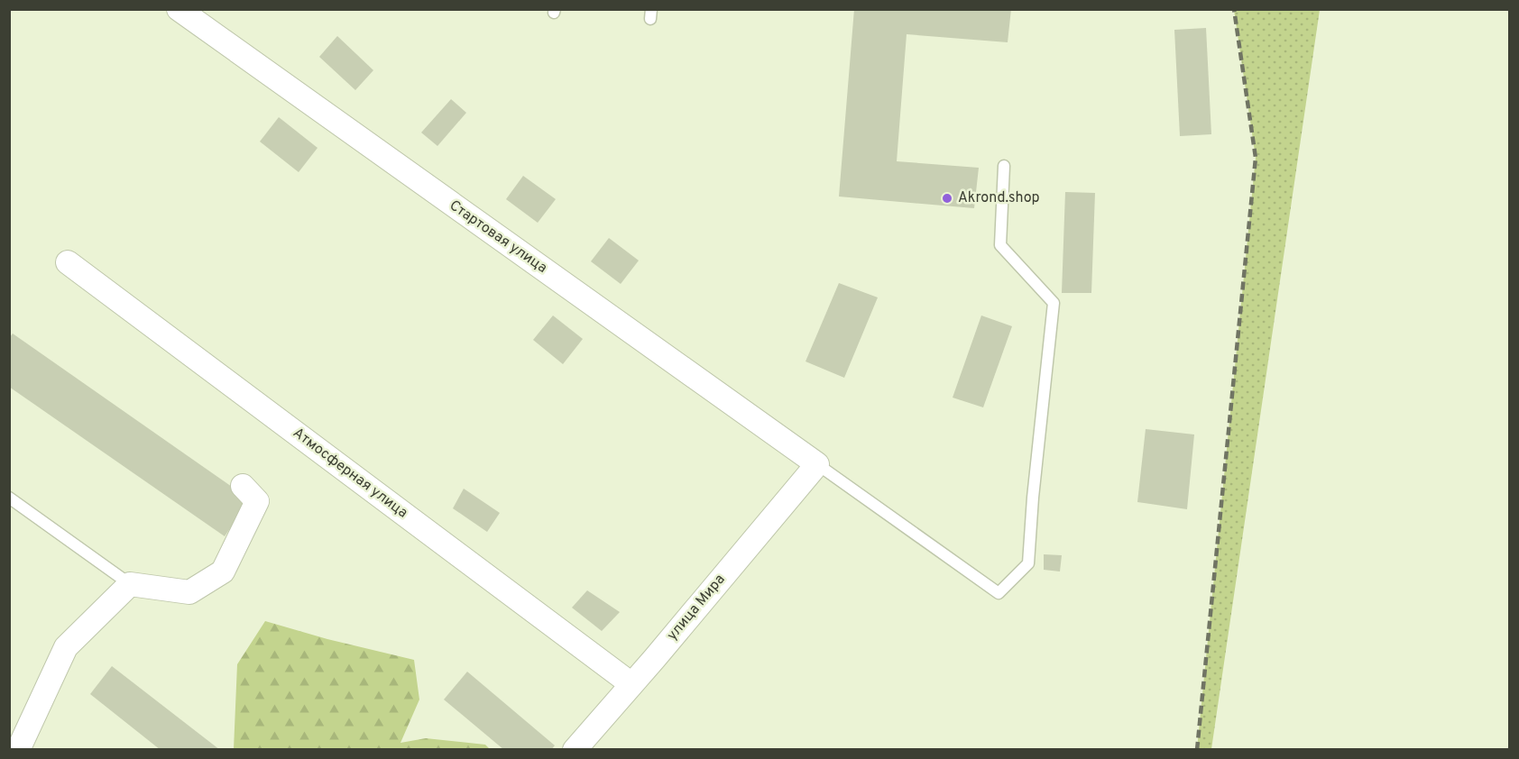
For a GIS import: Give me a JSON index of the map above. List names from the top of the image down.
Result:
{
  "streets": {
    "street": ["Стартовая улица", "Атмосферная улица", "улица Мира"]
  },
  "crossings": [
    ["Стартовая улица", "улица Мира"],
    ["Атмосферная улица", "улица Мира"]
  ],
  "places": ["Akrond.shop"]
}
